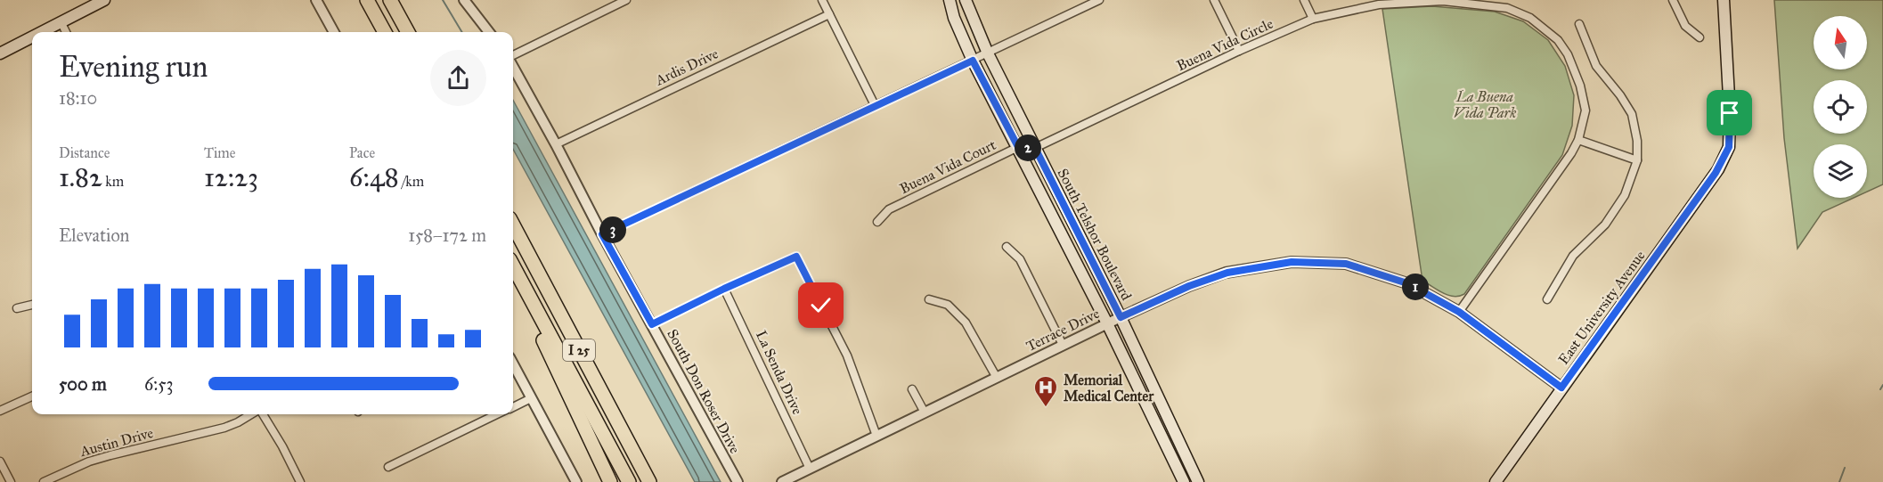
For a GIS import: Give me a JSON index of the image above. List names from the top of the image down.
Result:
{
  "streets": {
    "highway": ["I 25"],
    "main road": ["South Telshor Boulevard", "East University Avenue"],
    "street": [
      "Buena Vida Circle",
      "Ardis Drive",
      "Buena Vida Court",
      "Terrace Drive",
      "La Senda Drive",
      "South Don Roser Drive",
      "Austin Drive"
    ]
  },
  "crossings": [
    ["Buena Vida Circle", "Buena Vida Court"],
    ["Buena Vida Circle", "South Telshor Boulevard"],
    ["Buena Vida Circle", "Terrace Drive"],
    ["Ardis Drive", "South Don Roser Drive"],
    ["Buena Vida Court", "South Telshor Boulevard"],
    ["South Telshor Boulevard", "Terrace Drive"],
    ["East University Avenue", "Terrace Drive"],
    ["Terrace Drive", "La Senda Drive"]
  ],
  "parks": ["La Buena Vida Park"],
  "places": {
    "hospital": ["Memorial Medical Center"]
  },
  "north": "top",
  "page": {
    "heading": ["Evening run", "18:10"],
    "stats": [
      ["Distance", "1.82 km"],
      ["Time", "12:23"],
      ["Pace", "6:48 /km"]
    ],
    "pins": ["2", "3", "1"],
    "chart": ["Elevation", "158–172 m"],
    "list": [
      {
        "name": "500 m",
        "note": "6:53"
      }
    ]
  }
}
